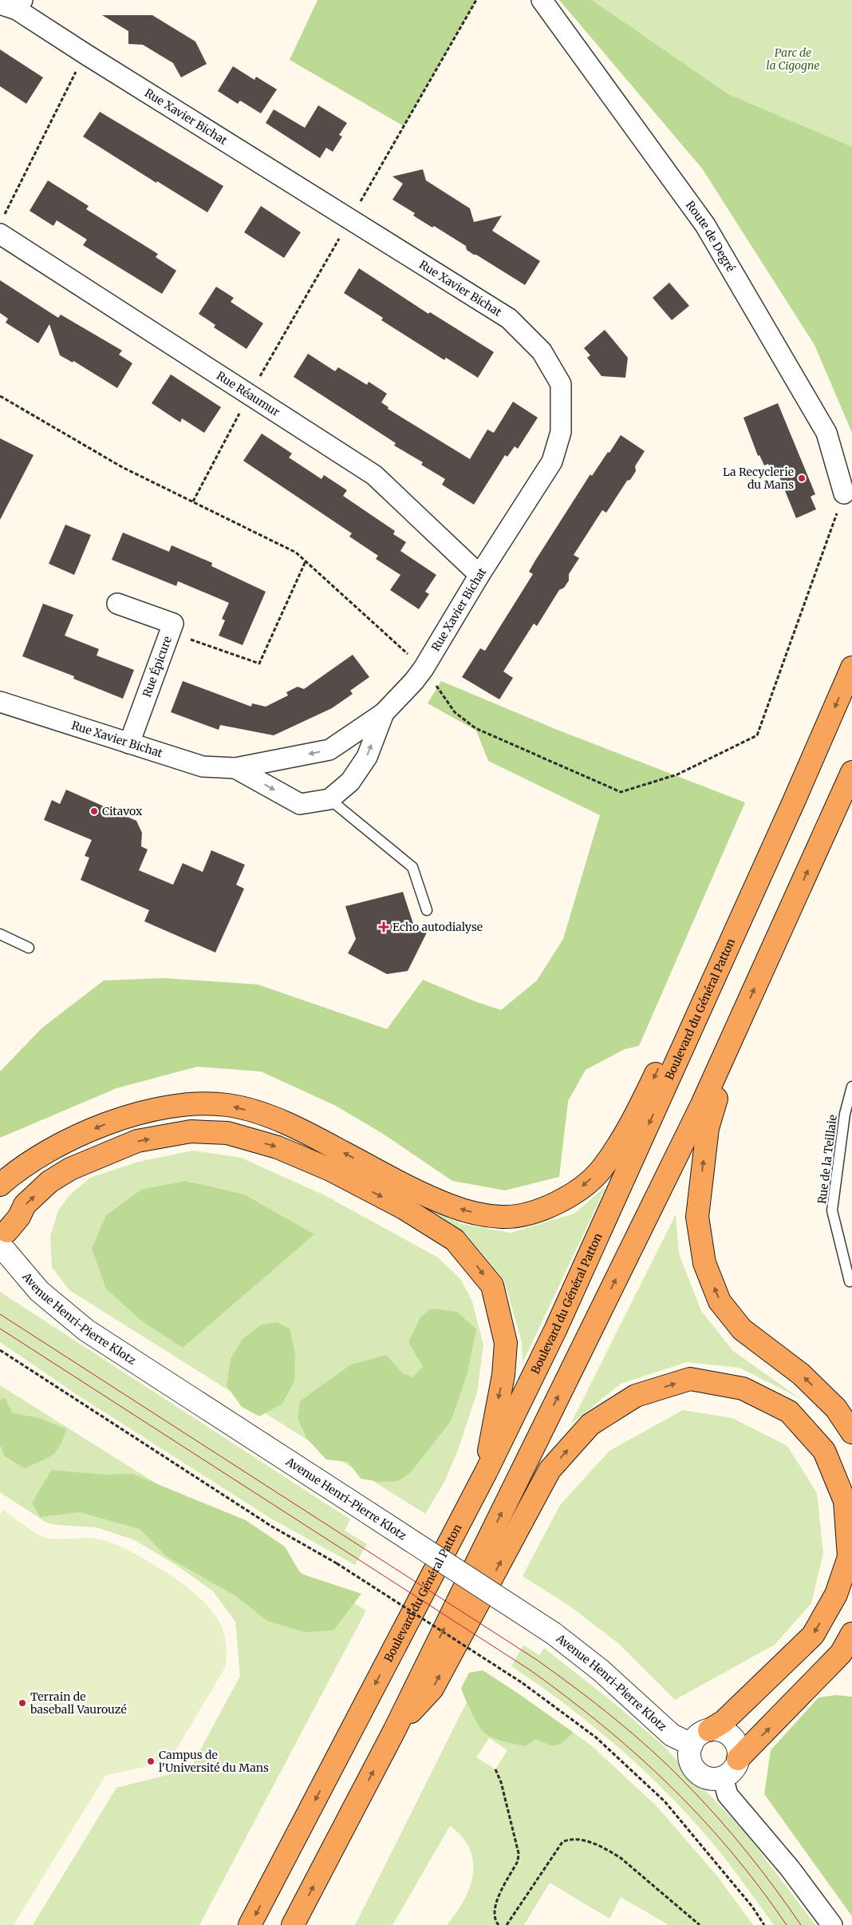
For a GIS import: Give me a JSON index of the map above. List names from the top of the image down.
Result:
{
  "streets": {
    "highway": ["Boulevard du Général Patton"],
    "street": [
      "Rue Xavier Bichat",
      "Route de Degré",
      "Rue Réaumur",
      "Rue Épicure",
      "Avenue Henri-Pierre Klotz"
    ],
    "lane": ["Rue de la Teillaie"]
  },
  "crossings": [
    ["Rue Xavier Bichat", "Rue Réaumur"],
    ["Rue Xavier Bichat", "Rue Épicure"]
  ],
  "parks": ["Parc de la Cigogne"],
  "places": {
    "other": [
      "La Recyclerie du Mans",
      "Citavox",
      "Terrain de baseball Vaurouzé",
      "Campus de l'Université du Mans"
    ],
    "health": ["Echo autodialyse"]
  }
}
